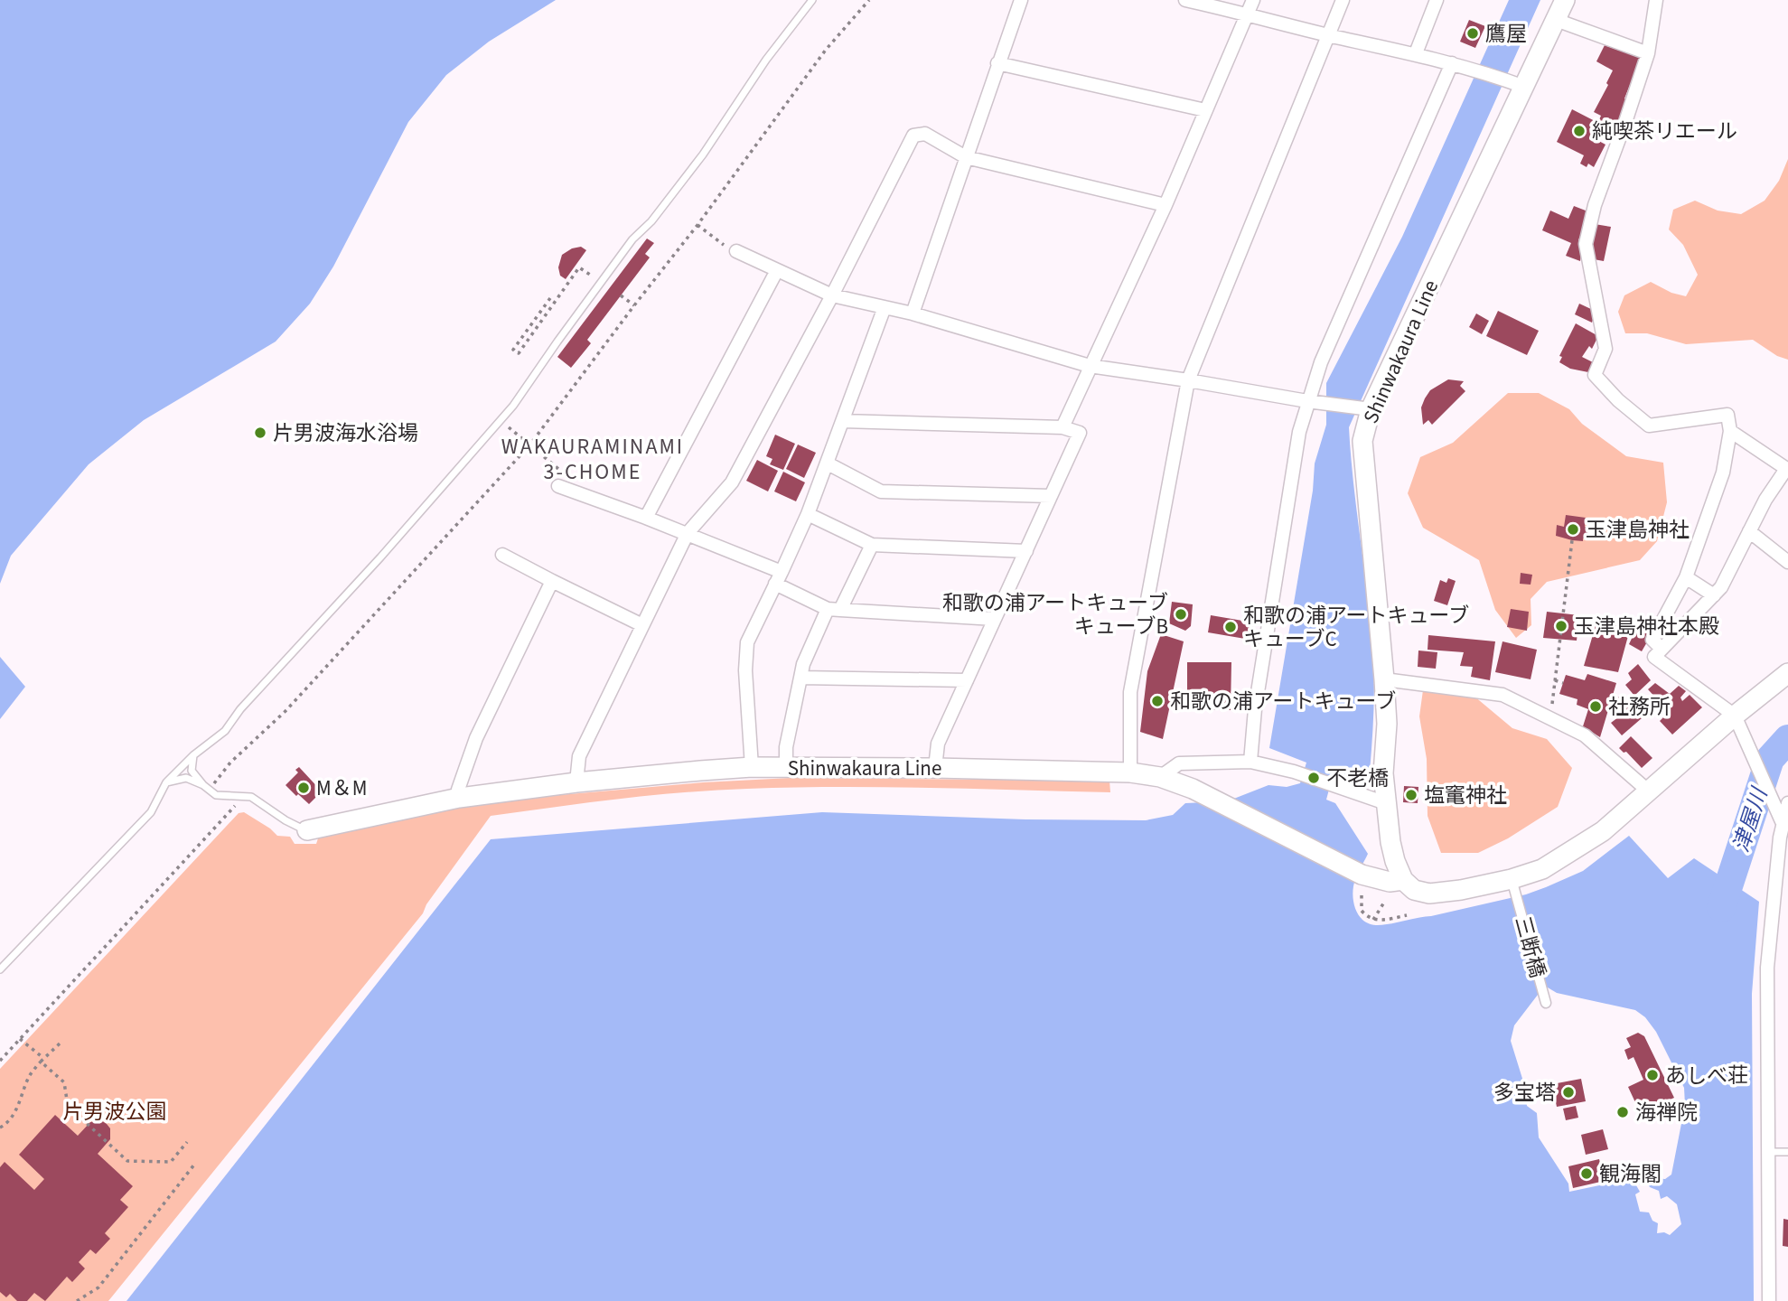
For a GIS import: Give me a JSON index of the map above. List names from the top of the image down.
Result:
{
  "streets": {
    "main road": ["Shinwakaura Line"],
    "street": ["三断橋"]
  },
  "crossings": [
    ["Shinwakaura Line", "三断橋"]
  ],
  "districts": ["WAKAURAMINAMI 3-CHOME"],
  "water": ["津屋川"],
  "parks": ["片男波公園"],
  "places": [
    "鷹屋",
    "純喫茶リエール",
    "片男波海水浴場",
    "玉津島神社",
    "和歌の浦アートキューブ キューブB",
    "玉津島神社本殿",
    "和歌の浦アートキューブ キューブC",
    "和歌の浦アートキューブ",
    "社務所",
    "不老橋",
    "M＆M",
    "塩竃神社",
    "あしべ荘",
    "多宝塔",
    "海禅院",
    "観海閣"
  ]
}
